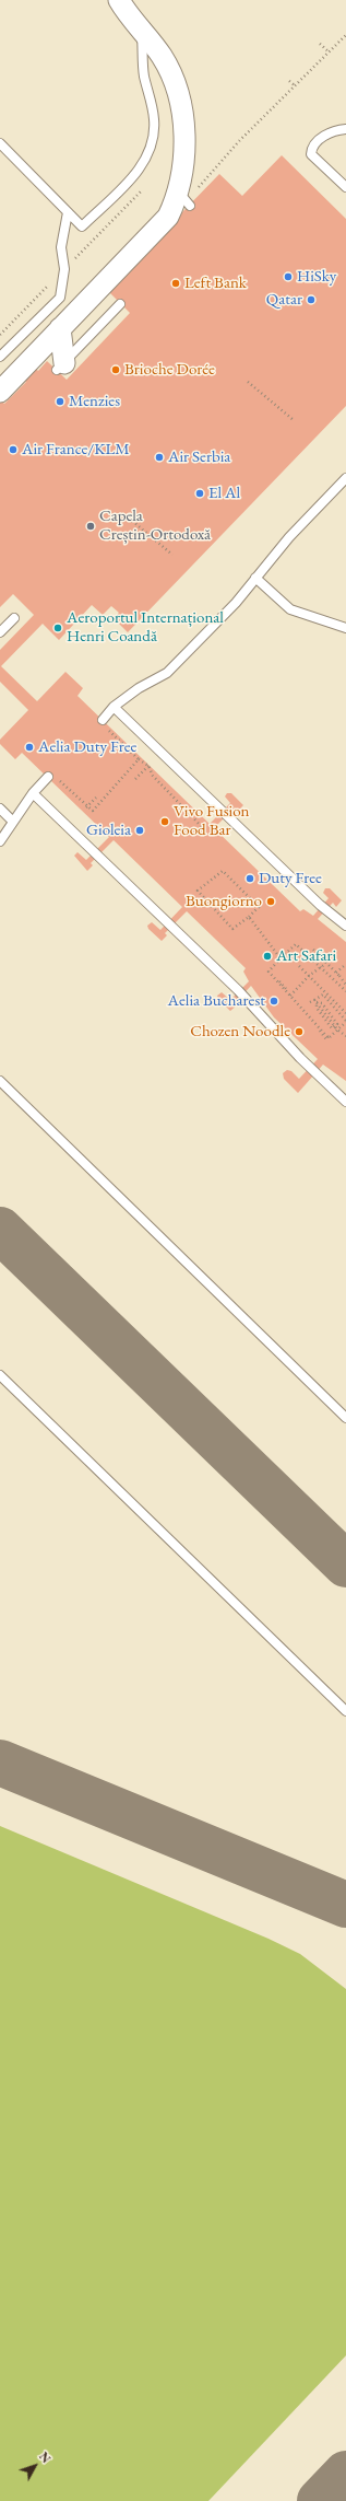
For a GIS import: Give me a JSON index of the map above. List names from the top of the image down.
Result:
{
  "places": [
    "HiSky",
    "Left Bank",
    "Qatar",
    "Brioche Dorée",
    "Menzies",
    "Air France/KLM",
    "Air Serbia",
    "El Al",
    "Capela Creștin-Ortodoxă",
    "Aeroportul Internațional Henri Coandă",
    "Aelia Duty Free",
    "Vivo Fusion Food Bar",
    "Gioleia",
    "Duty Free",
    "Buongiorno",
    "Art Safari",
    "Aelia Bucharest",
    "Chozen Noodle"
  ],
  "north": "top right"
}
